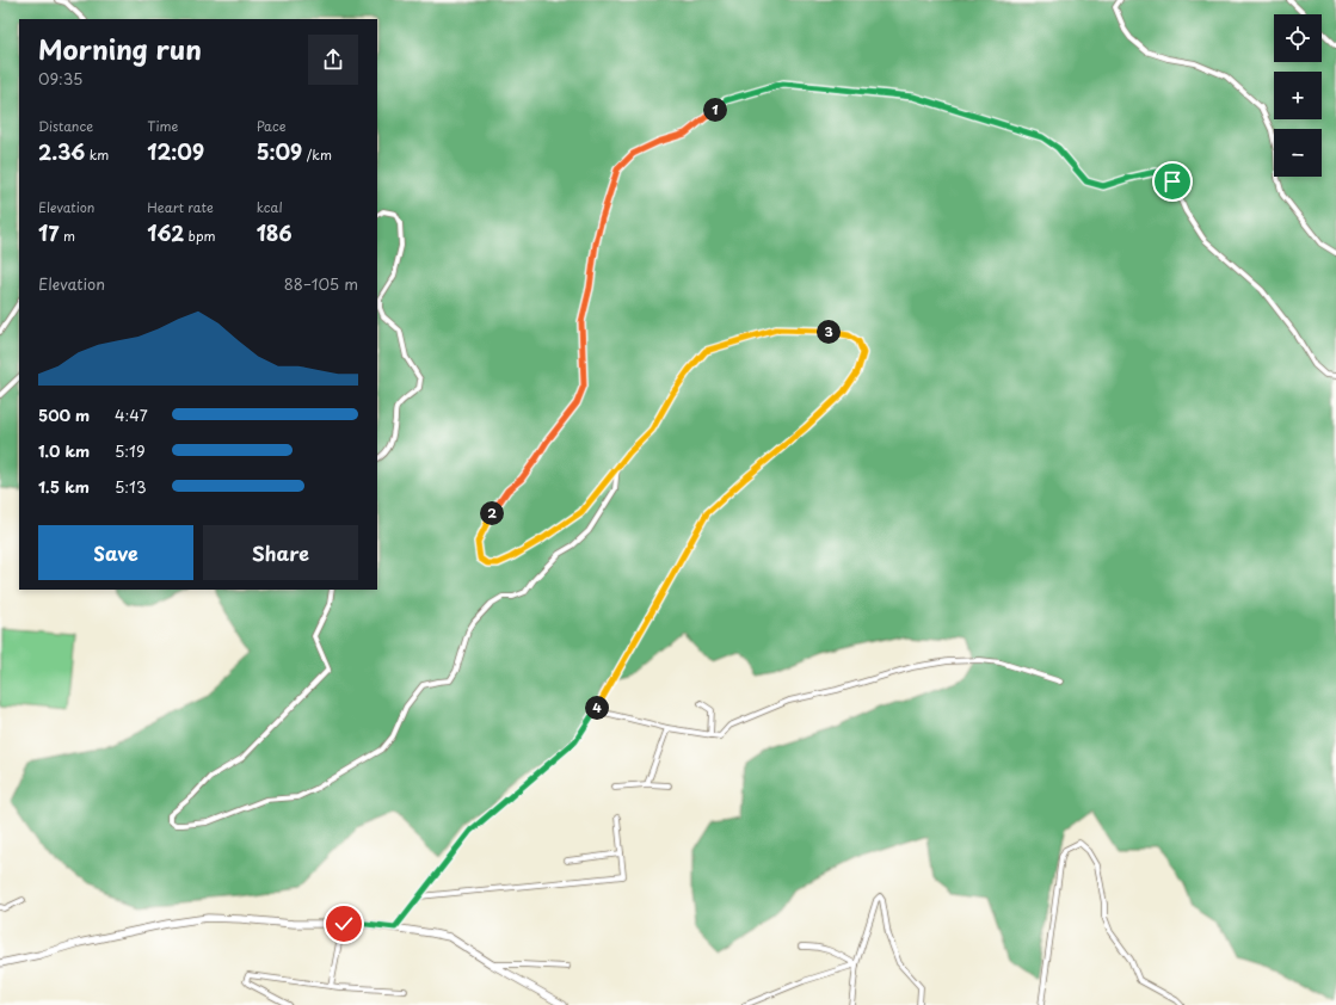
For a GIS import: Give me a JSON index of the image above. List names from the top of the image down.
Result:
{
  "page": {
    "map_buttons": ["+", "−"],
    "heading": ["Morning run", "09:35"],
    "pins": [
      "1",
      "3",
      "2",
      "4"
    ],
    "stats": [
      ["Distance", "2.36 km"],
      ["Time", "12:09"],
      ["Pace", "5:09 /km"],
      ["Elevation", "17 m"],
      ["Heart rate", "162 bpm"],
      ["kcal", "186"]
    ],
    "chart": ["Elevation", "88–105 m"],
    "list": [
      {
        "name": "500 m",
        "note": "4:47"
      },
      {
        "name": "1.0 km",
        "note": "5:19"
      },
      {
        "name": "1.5 km",
        "note": "5:13"
      }
    ],
    "buttons": ["Save", "Share"]
  }
}
